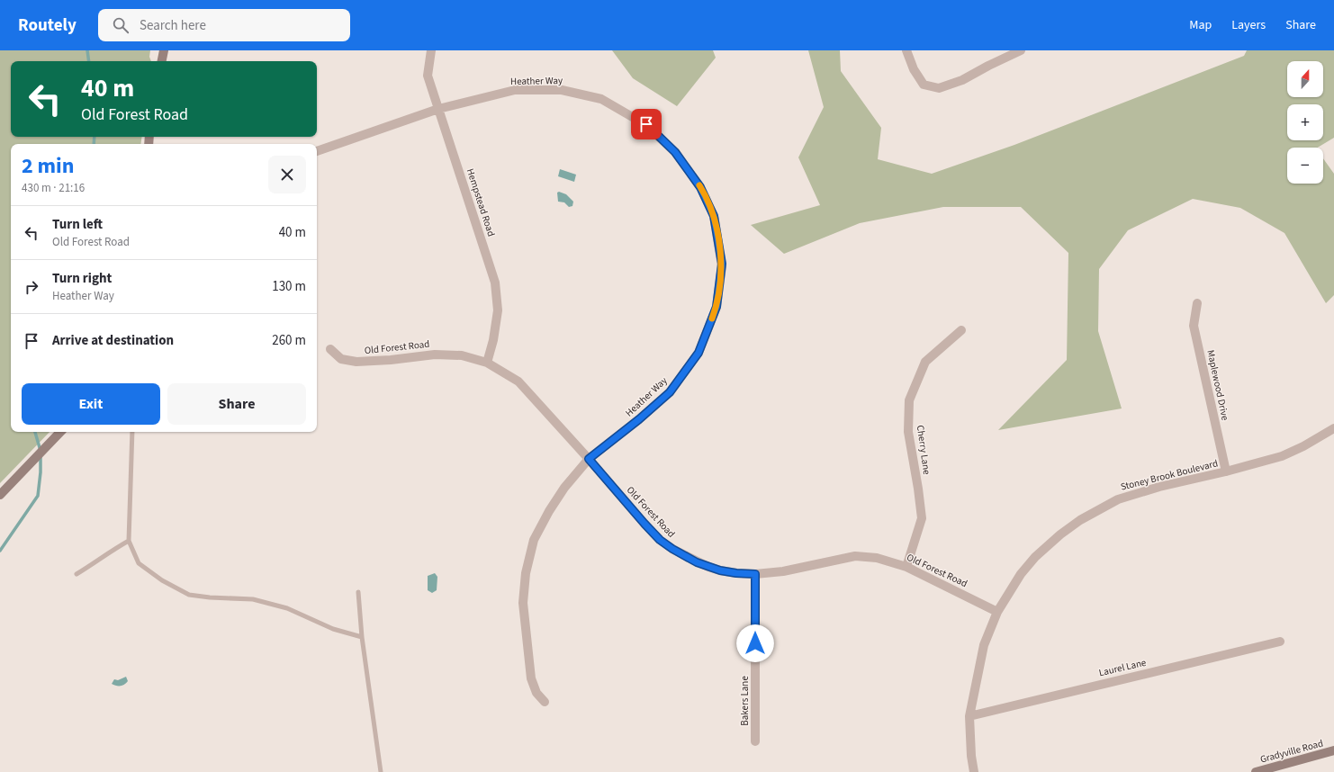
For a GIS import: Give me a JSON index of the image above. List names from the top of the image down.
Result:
{
  "streets": {
    "street": [
      "Heather Way",
      "Hempstead Road",
      "Old Forest Road",
      "Maplewood Drive",
      "Cherry Lane",
      "Stoney Brook Boulevard",
      "Laurel Lane",
      "Bakers Lane",
      "Gradyville Road"
    ]
  },
  "crossings": [
    ["Heather Way", "Hempstead Road"],
    ["Heather Way", "Old Forest Road"],
    ["Hempstead Road", "Old Forest Road"],
    ["Old Forest Road", "Cherry Lane"],
    ["Old Forest Road", "Stoney Brook Boulevard"],
    ["Old Forest Road", "Bakers Lane"],
    ["Maplewood Drive", "Stoney Brook Boulevard"],
    ["Stoney Brook Boulevard", "Laurel Lane"]
  ],
  "north": "top",
  "page": {
    "header": "Routely",
    "search": "Search here",
    "nav": ["Map", "Layers", "Share"],
    "map_buttons": ["+", "−"],
    "turn": ["40 m", "Old Forest Road"],
    "heading": ["2 min", "430 m · 21:16"],
    "list": [
      {
        "name": "Turn left",
        "note": "Old Forest Road",
        "value": "40 m"
      },
      {
        "name": "Turn right",
        "note": "Heather Way",
        "value": "130 m"
      },
      {
        "name": "Arrive at destination",
        "value": "260 m"
      }
    ],
    "buttons": ["Exit", "Share"]
  }
}
